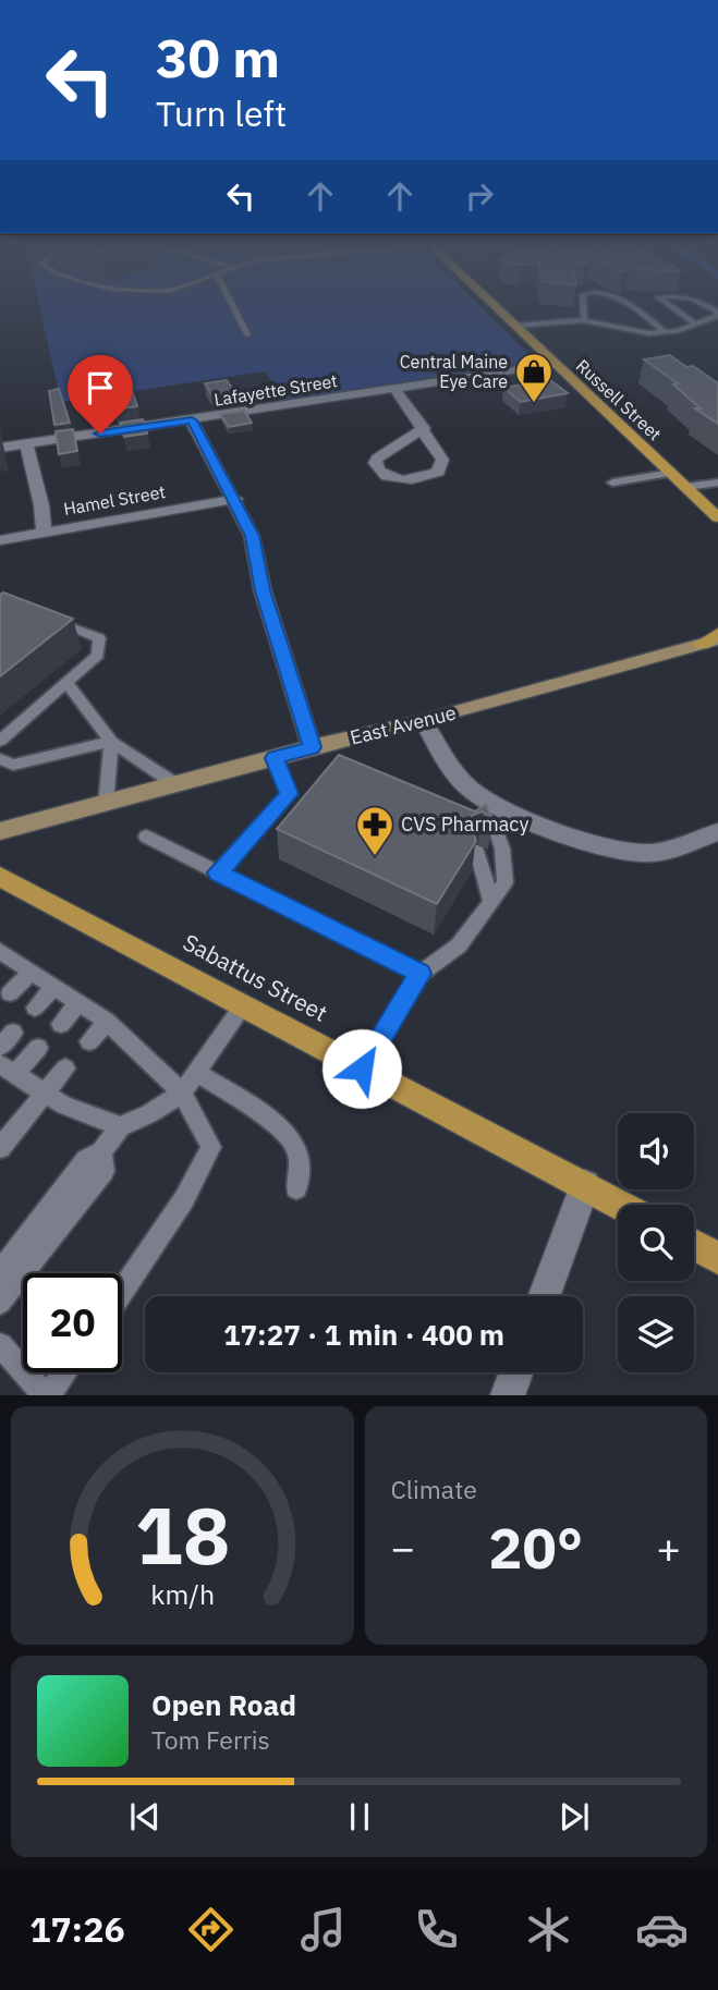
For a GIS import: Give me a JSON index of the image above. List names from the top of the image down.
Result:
{
  "streets": {
    "main road": ["Russell Street", "East Avenue", "Sabattus Street"],
    "street": ["Lafayette Street", "Hamel Street"]
  },
  "crossings": [
    ["Lafayette Street", "Russell Street"]
  ],
  "places": {
    "shop": ["Central Maine Eye Care"],
    "pharmacy": ["CVS Pharmacy"]
  },
  "page": {
    "turn": ["30 m", "Turn left"],
    "limit": "20",
    "trip": "17:27 · 1 min · 400 m",
    "tile": "Climate",
    "heat": ["−", "20°", "+"],
    "song": ["Open Road", "Tom Ferris"],
    "tabs": "17:26",
    "gauge": ["18", "km/h"]
  }
}
